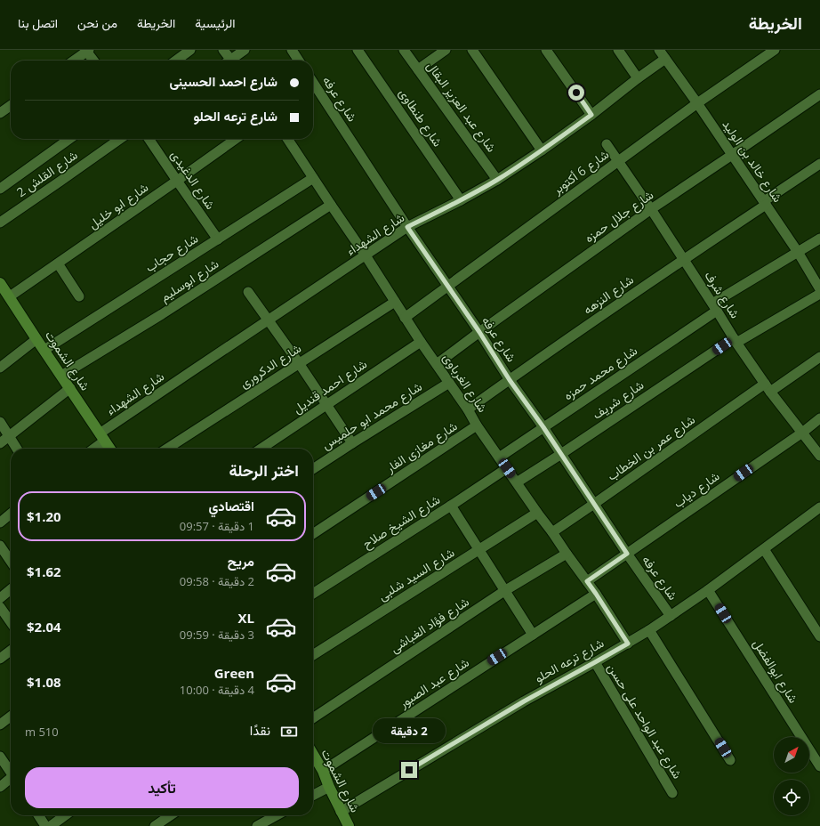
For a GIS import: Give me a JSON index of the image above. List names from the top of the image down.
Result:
{
  "streets": {
    "street": [
      "شارع عرفه",
      "شارع عبد العزيز البقال",
      "شارع طنطاوى",
      "شارع خالد بن الوليد",
      "شارع 6 أكتوبر",
      "شارع القلش 2",
      "شارع الدغيدى",
      "شارع ابو خليل",
      "شارع جلال حمزه",
      "شارع الشهداء",
      "شارع حجاب",
      "شارع ابوسليم",
      "شارع النزهه",
      "شارع شرف",
      "شارع الشموت",
      "شارع الدكرورى",
      "شارع محمد حمزه",
      "شارع الغرباوى",
      "شارع احمد قنديل",
      "شارع شريف",
      "شارع محمد ابو حلميس",
      "شارع مغازى الفار",
      "شارع عمر بن الخطاب",
      "شارع دياب",
      "شارع الشيخ صلاح",
      "شارع السيد شلبى",
      "شارع فؤاد الغباشى",
      "شارع ترعه الحلو",
      "شارع ابوالفضل",
      "شارع عبد الصبور",
      "شارع عبد الواحد على حسن"
    ]
  },
  "crossings": [
    ["شارع عرفه", "شارع 6 أكتوبر"],
    ["شارع عرفه", "شارع جلال حمزه"],
    ["شارع عرفه", "شارع الشهداء"],
    ["شارع عرفه", "شارع النزهه"],
    ["شارع عرفه", "شارع محمد حمزه"],
    ["شارع عرفه", "شارع شريف"],
    ["شارع عرفه", "شارع عمر بن الخطاب"],
    ["شارع عرفه", "شارع دياب"],
    ["شارع عرفه", "شارع ترعه الحلو"],
    ["شارع عبد العزيز البقال", "شارع الشهداء"],
    ["شارع طنطاوى", "شارع الشهداء"],
    ["شارع خالد بن الوليد", "شارع 6 أكتوبر"],
    ["شارع خالد بن الوليد", "شارع جلال حمزه"],
    ["شارع خالد بن الوليد", "شارع الشهداء"],
    ["شارع خالد بن الوليد", "شارع النزهه"],
    ["شارع خالد بن الوليد", "شارع محمد حمزه"],
    ["شارع 6 أكتوبر", "شارع شرف"],
    ["شارع 6 أكتوبر", "شارع الغرباوى"],
    ["شارع الدغيدى", "شارع ابو خليل"],
    ["شارع الدغيدى", "شارع حجاب"],
    ["شارع ابو خليل", "شارع الشموت"],
    ["شارع جلال حمزه", "شارع شرف"],
    ["شارع جلال حمزه", "شارع الغرباوى"],
    ["شارع الشهداء", "شارع الشموت"],
    ["شارع الشهداء", "شارع الغرباوى"],
    ["شارع حجاب", "شارع الشموت"],
    ["شارع حجاب", "شارع الغرباوى"],
    ["شارع ابوسليم", "شارع الشموت"],
    ["شارع ابوسليم", "شارع الغرباوى"],
    ["شارع النزهه", "شارع شرف"],
    ["شارع النزهه", "شارع الغرباوى"],
    ["شارع شرف", "شارع محمد حمزه"],
    ["شارع شرف", "شارع شريف"],
    ["شارع شرف", "شارع عمر بن الخطاب"],
    ["شارع شرف", "شارع دياب"],
    ["شارع الشموت", "شارع ترعه الحلو"],
    ["شارع الشموت", "شارع عبد الصبور"],
    ["شارع الدكرورى", "شارع الغرباوى"],
    ["شارع محمد حمزه", "شارع الغرباوى"],
    ["شارع الغرباوى", "شارع احمد قنديل"],
    ["شارع الغرباوى", "شارع شريف"],
    ["شارع الغرباوى", "شارع محمد ابو حلميس"],
    ["شارع الغرباوى", "شارع مغازى الفار"],
    ["شارع الغرباوى", "شارع عمر بن الخطاب"],
    ["شارع الغرباوى", "شارع دياب"],
    ["شارع الغرباوى", "شارع الشيخ صلاح"],
    ["شارع الغرباوى", "شارع السيد شلبى"],
    ["شارع الغرباوى", "شارع فؤاد الغباشى"],
    ["شارع الغرباوى", "شارع ترعه الحلو"],
    ["شارع الغرباوى", "شارع عبد الصبور"],
    ["شارع ترعه الحلو", "شارع ابوالفضل"],
    ["شارع ترعه الحلو", "شارع عبد الواحد على حسن"]
  ],
  "north": "top right",
  "page": {
    "header": "الخريطة",
    "nav": [
      "الرئيسية",
      "الخريطة",
      "من نحن",
      "اتصل بنا"
    ],
    "banner": ["شارع احمد الحسينى", "شارع ترعه الحلو"],
    "heading": "اختر الرحلة",
    "list": [
      {
        "name": "اقتصادي",
        "note": "1 دقيقة · 09:57",
        "value": "$1.20"
      },
      {
        "name": "مريح",
        "note": "2 دقيقة · 09:58",
        "value": "$1.62"
      },
      {
        "name": "XL",
        "note": "3 دقيقة · 09:59",
        "value": "$2.04"
      },
      {
        "name": "Green",
        "note": "4 دقيقة · 10:00",
        "value": "$1.08"
      }
    ],
    "pay": ["نقدًا", "510 m"],
    "bubble": "2 دقيقة",
    "buttons": "تأكيد"
  }
}
